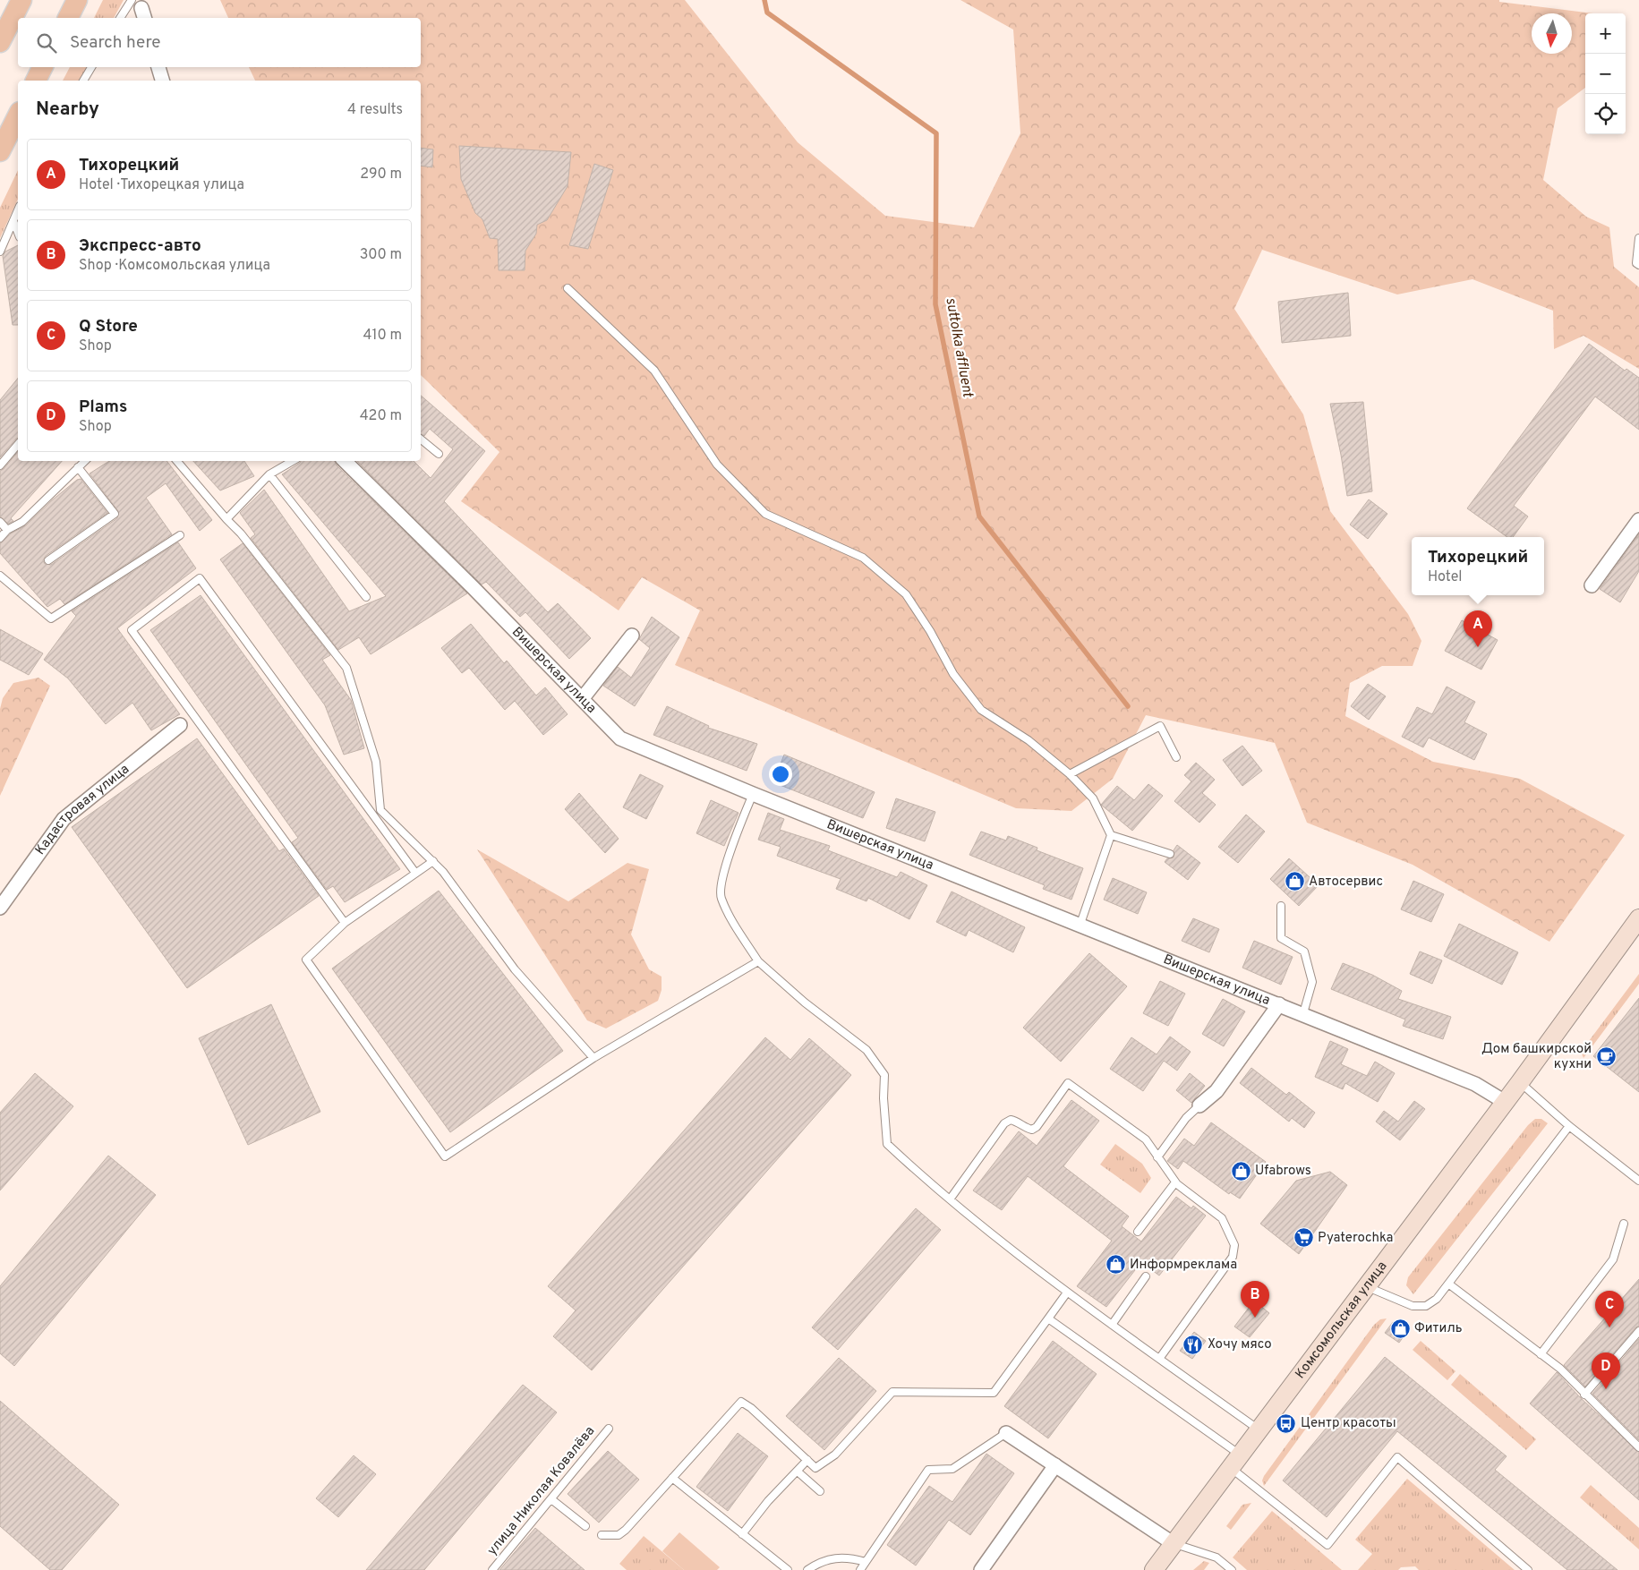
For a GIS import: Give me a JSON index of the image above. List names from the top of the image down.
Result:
{
  "streets": {
    "main road": ["Комсомольская улица"],
    "street": ["Вишерская улица", "Кадастровая улица"],
    "lane": ["улица Николая Ковалёва"]
  },
  "crossings": [
    ["Вишерская улица", "Комсомольская улица"]
  ],
  "water": ["suttolka affluent"],
  "places": {
    "shop": [
      "Автосервис",
      "Ufabrows",
      "Информреклама",
      "Фитиль"
    ],
    "cafe": ["Дом башкирской кухни"],
    "supermarket": ["Pyaterochka"],
    "restaurant": ["Хочу мясо"],
    "bus stop": ["Центр красоты"]
  },
  "north": "bottom",
  "page": {
    "map_buttons": ["+", "−"],
    "search": "Search here",
    "heading": ["Nearby", "4 results"],
    "list": [
      {
        "mark": "A",
        "name": "Тихорецкий",
        "note": "Hotel · Тихорецкая улица",
        "value": "290 m"
      },
      {
        "mark": "B",
        "name": "Экспресс-авто",
        "note": "Shop · Комсомольская улица",
        "value": "300 m"
      },
      {
        "mark": "C",
        "name": "Q Store",
        "note": "Shop",
        "value": "410 m"
      },
      {
        "mark": "D",
        "name": "Plams",
        "note": "Shop",
        "value": "420 m"
      }
    ],
    "popup": ["Тихорецкий", "Hotel"],
    "pins": [
      "A",
      "B",
      "C",
      "D"
    ]
  }
}
